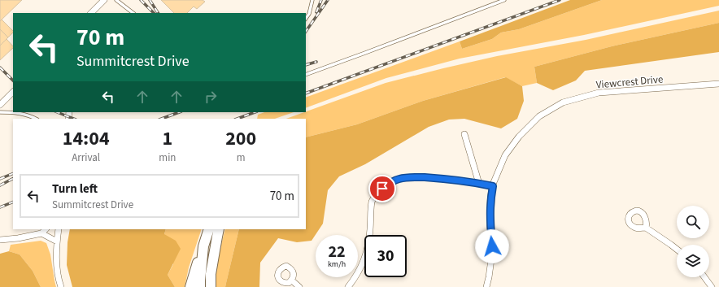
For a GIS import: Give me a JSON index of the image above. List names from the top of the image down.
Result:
{
  "streets": {
    "street": ["Viewcrest Drive"]
  },
  "page": {
    "turn": ["70 m", "Summitcrest Drive"],
    "eta": [
      "14:04",
      "Arrival",
      "1",
      "min",
      "200",
      "m"
    ],
    "list": [
      {
        "name": "Turn left",
        "note": "Summitcrest Drive",
        "value": "70 m"
      }
    ],
    "speed": "22 km/h",
    "limit": "30"
  }
}
